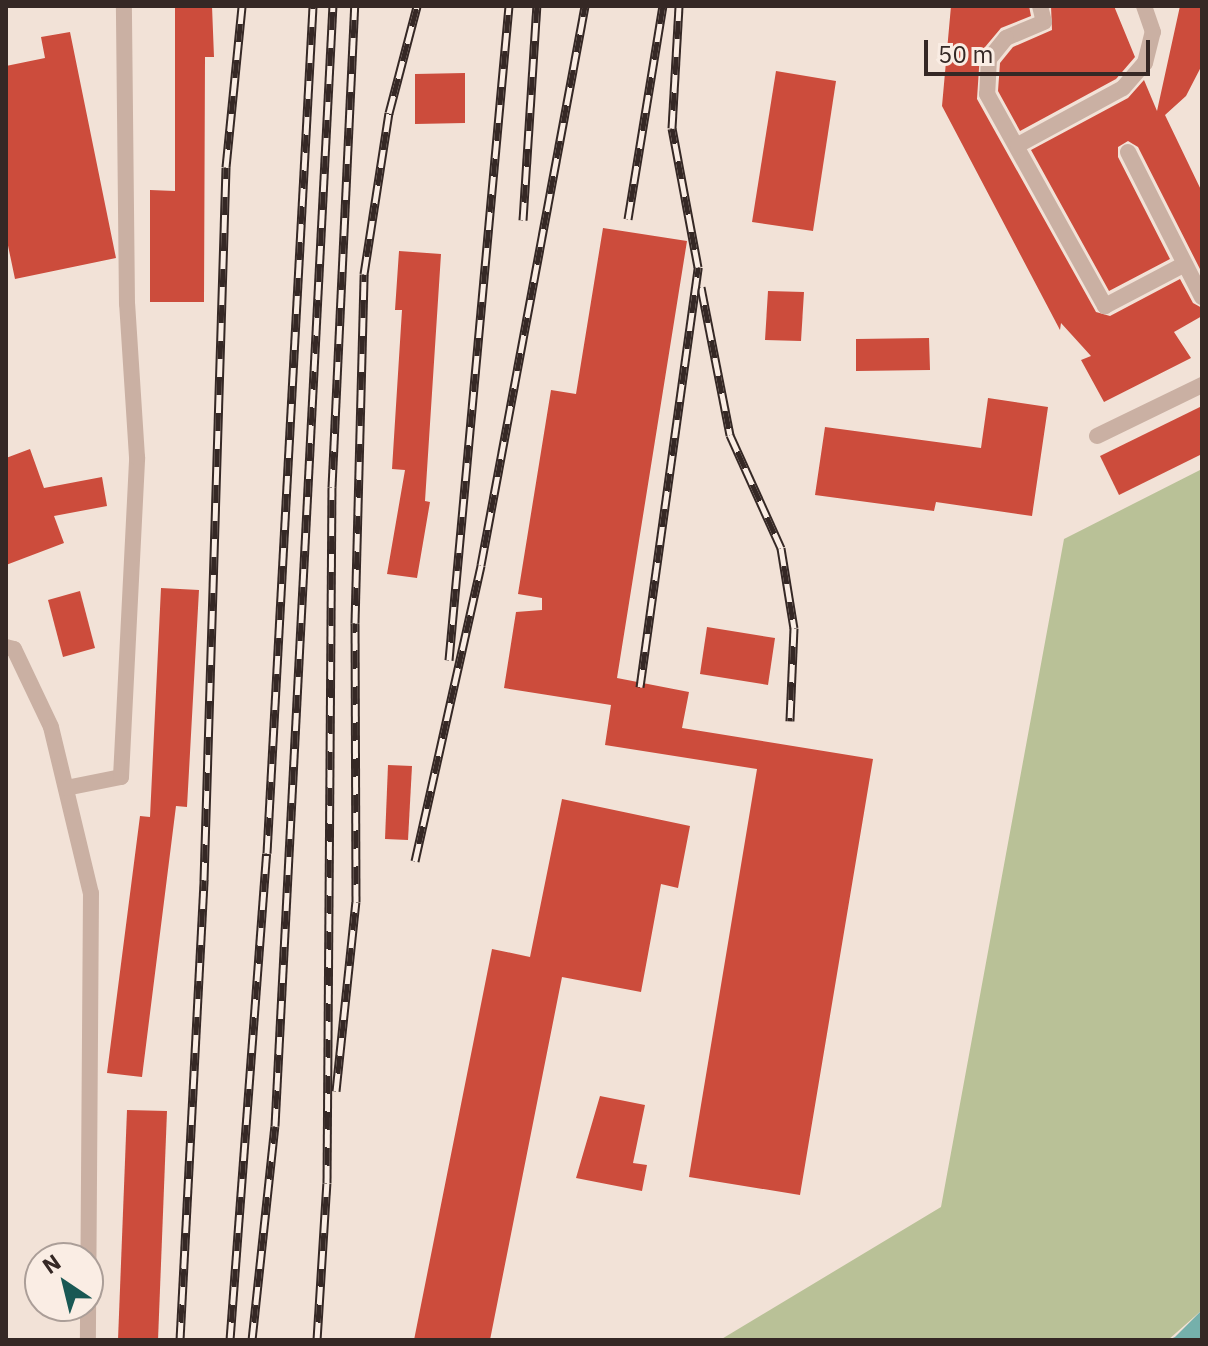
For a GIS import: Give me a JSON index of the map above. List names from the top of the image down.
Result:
{
  "scale_bar": "50 m",
  "north": "top left"
}
